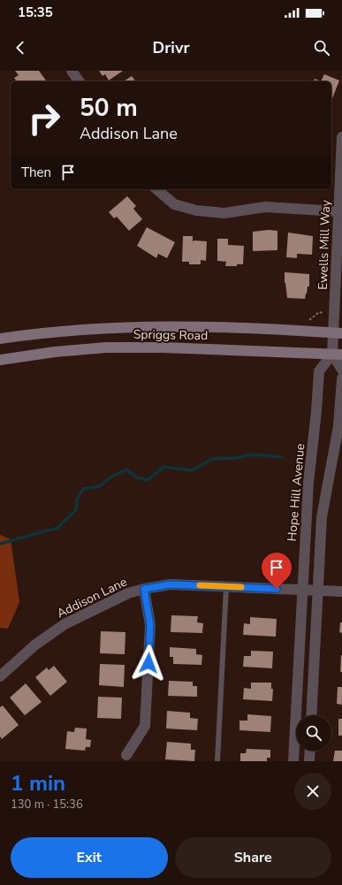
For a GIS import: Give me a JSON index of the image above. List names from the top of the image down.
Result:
{
  "streets": {
    "main road": ["Spriggs Road"],
    "street": ["Ewells Mill Way", "Hope Hill Avenue", "Addison Lane"]
  },
  "crossings": [
    ["Ewells Mill Way", "Spriggs Road"],
    ["Ewells Mill Way", "Hope Hill Avenue"],
    ["Spriggs Road", "Hope Hill Avenue"],
    ["Hope Hill Avenue", "Addison Lane"]
  ],
  "page": {
    "status": "15:35",
    "header": "Drivr",
    "turn": ["50 m", "Addison Lane"],
    "then": "Then",
    "heading": ["1 min", "130 m · 15:36"],
    "buttons": ["Exit", "Share"]
  }
}
